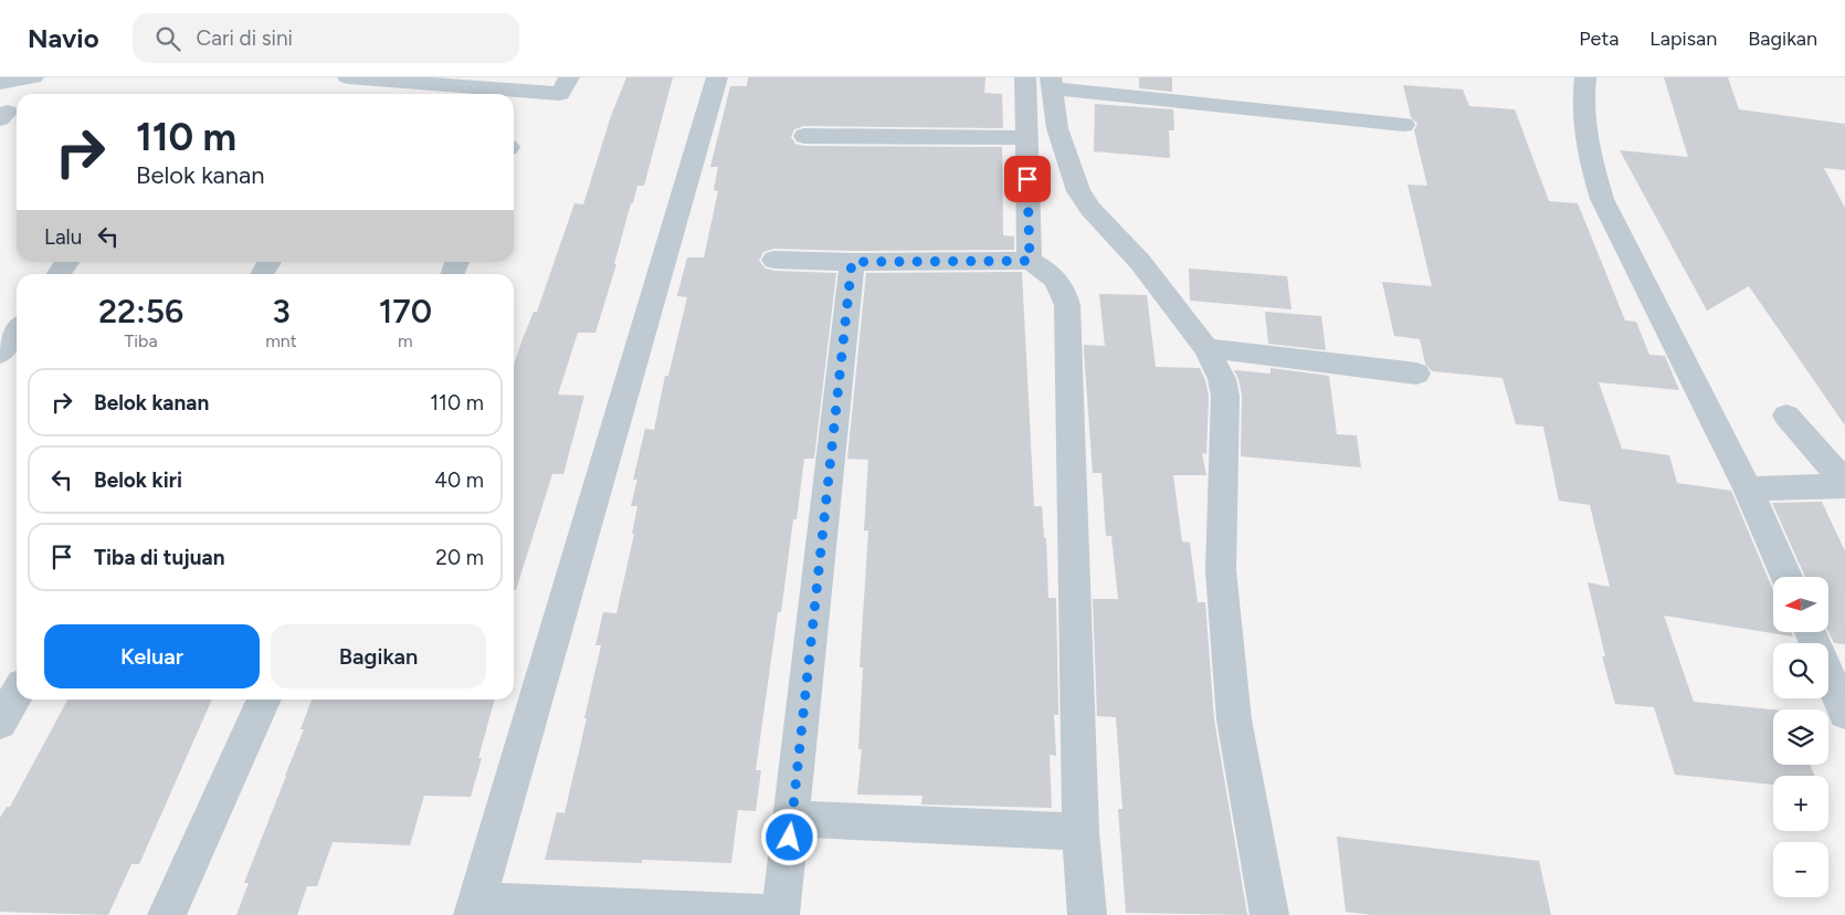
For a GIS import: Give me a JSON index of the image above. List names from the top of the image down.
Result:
{
  "north": "left",
  "page": {
    "header": "Navio",
    "search": "Cari di sini",
    "nav": ["Peta", "Lapisan", "Bagikan"],
    "turn": ["110 m", "Belok kanan"],
    "then": "Lalu",
    "eta": [
      "22:56",
      "Tiba",
      "3",
      "mnt",
      "170",
      "m"
    ],
    "list": [
      {
        "name": "Belok kanan",
        "value": "110 m"
      },
      {
        "name": "Belok kiri",
        "value": "40 m"
      },
      {
        "name": "Tiba di tujuan",
        "value": "20 m"
      }
    ],
    "map_buttons": ["+", "−"],
    "buttons": ["Keluar", "Bagikan"]
  }
}
